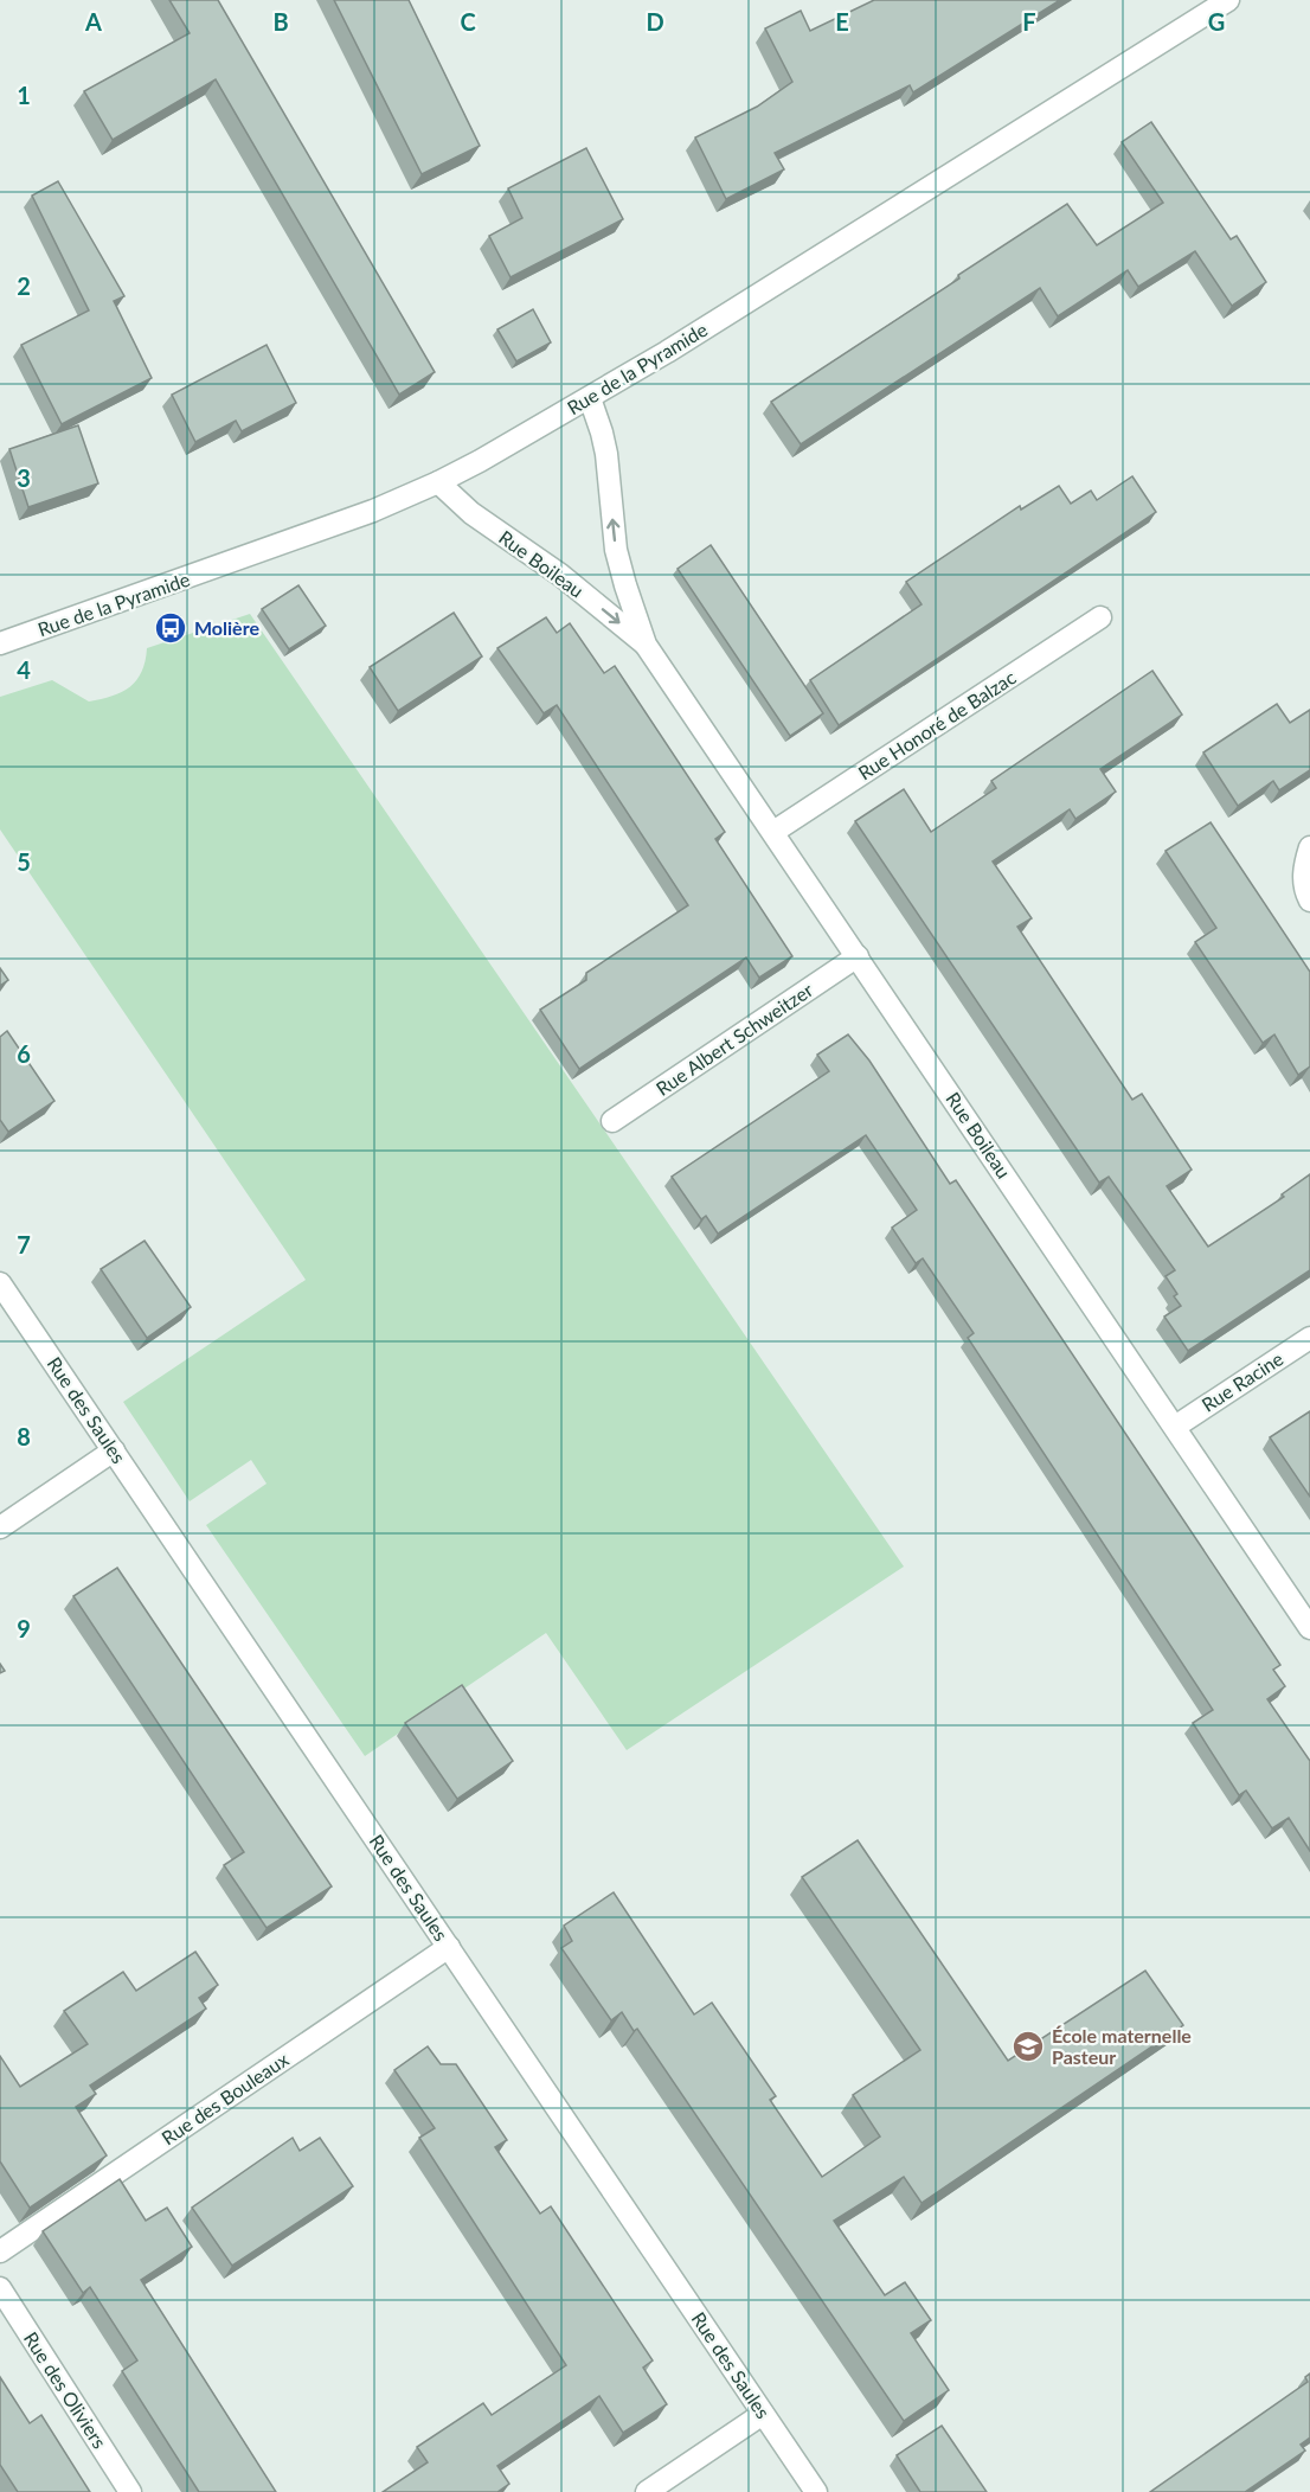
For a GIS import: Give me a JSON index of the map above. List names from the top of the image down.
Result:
{
  "streets": {
    "street": [
      "Rue de la Pyramide",
      "Rue Boileau",
      "Rue Honoré de Balzac",
      "Rue Albert Schweitzer",
      "Rue Racine",
      "Rue des Saules",
      "Rue des Bouleaux",
      "Rue des Oliviers"
    ]
  },
  "crossings": [
    ["Rue de la Pyramide", "Rue Boileau"],
    ["Rue Boileau", "Rue Honoré de Balzac"],
    ["Rue Boileau", "Rue Albert Schweitzer"],
    ["Rue Boileau", "Rue Racine"],
    ["Rue des Saules", "Rue des Bouleaux"]
  ],
  "places": {
    "bus stop": ["Molière"],
    "school or university": ["École maternelle Pasteur"]
  },
  "grid": {
    "columns": [
      "A",
      "B",
      "C",
      "D",
      "E",
      "F",
      "G"
    ],
    "rows": [
      "1",
      "2",
      "3",
      "4",
      "5",
      "6",
      "7",
      "8",
      "9"
    ]
  }
}
